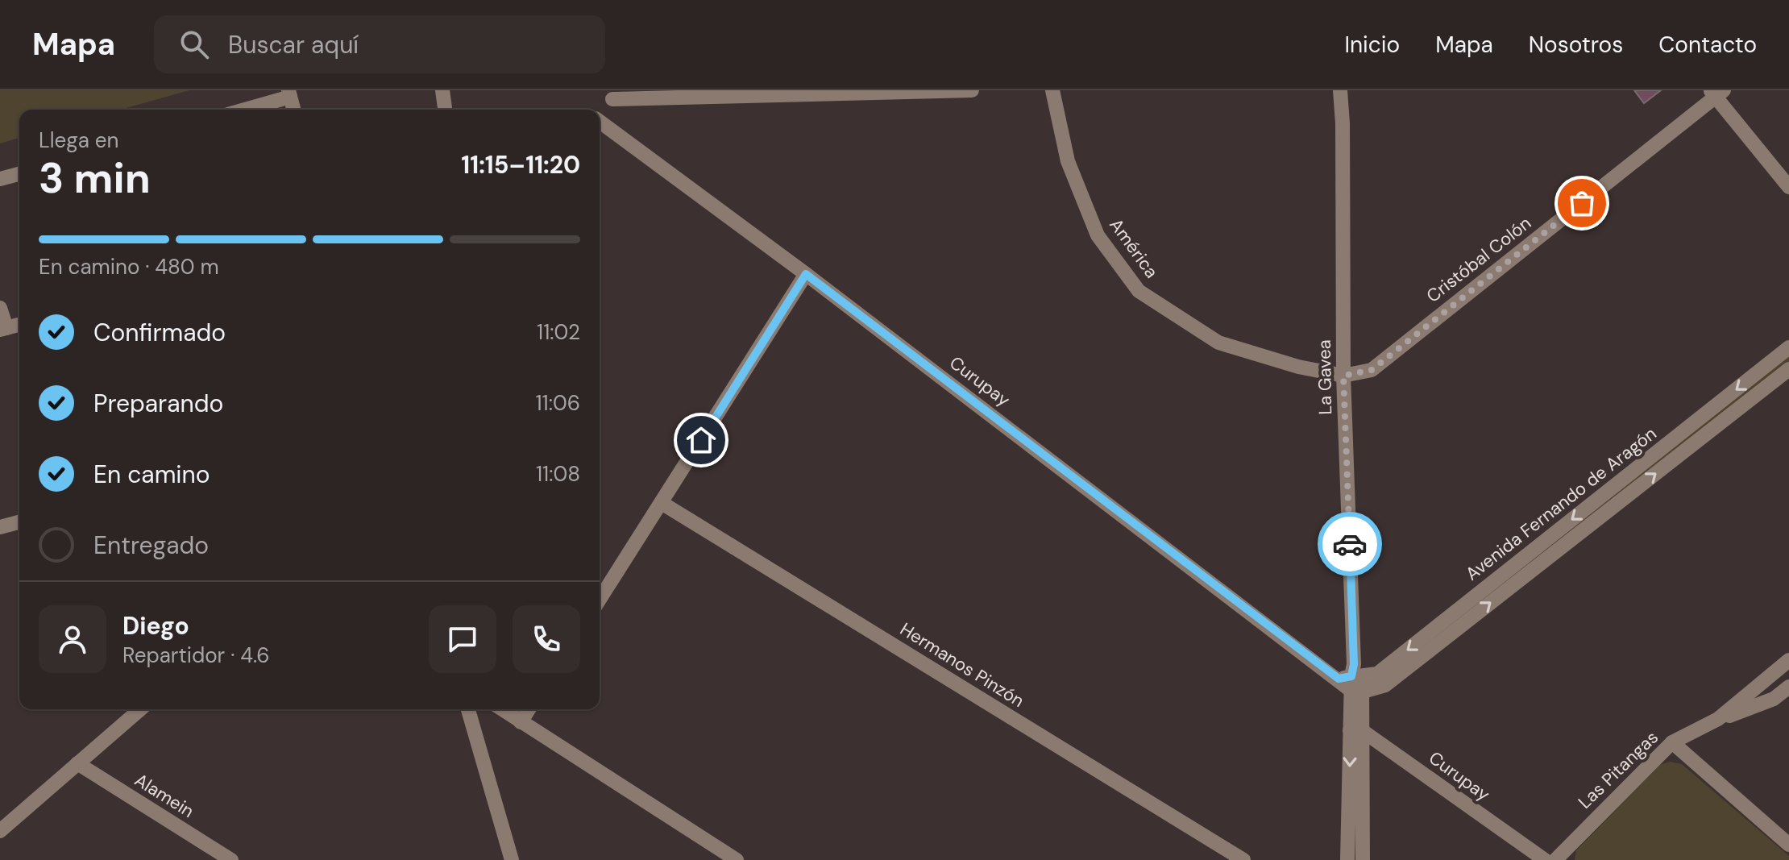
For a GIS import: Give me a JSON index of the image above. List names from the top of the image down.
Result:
{
  "streets": {
    "street": [
      "América",
      "Cristóbal Colón",
      "La Gavea",
      "Curupay",
      "Avenida Fernando de Aragón",
      "Hermanos Pinzón",
      "Las Pitangas",
      "Alamein"
    ]
  },
  "crossings": [
    ["América", "Cristóbal Colón"],
    ["América", "La Gavea"],
    ["Cristóbal Colón", "La Gavea"],
    ["La Gavea", "Curupay"],
    ["La Gavea", "Avenida Fernando de Aragón"],
    ["Curupay", "Avenida Fernando de Aragón"]
  ],
  "page": {
    "header": "Mapa",
    "search": "Buscar aquí",
    "nav": [
      "Inicio",
      "Mapa",
      "Nosotros",
      "Contacto"
    ],
    "heading": ["3 min", "Llega en", "11:15–11:20"],
    "panel": ["Diego", "Repartidor · 4.6"],
    "bar": "En camino · 480 m",
    "list": [
      ["Confirmado", "11:02"],
      ["Preparando", "11:06"],
      ["En camino", "11:08"],
      "Entregado"
    ]
  }
}
